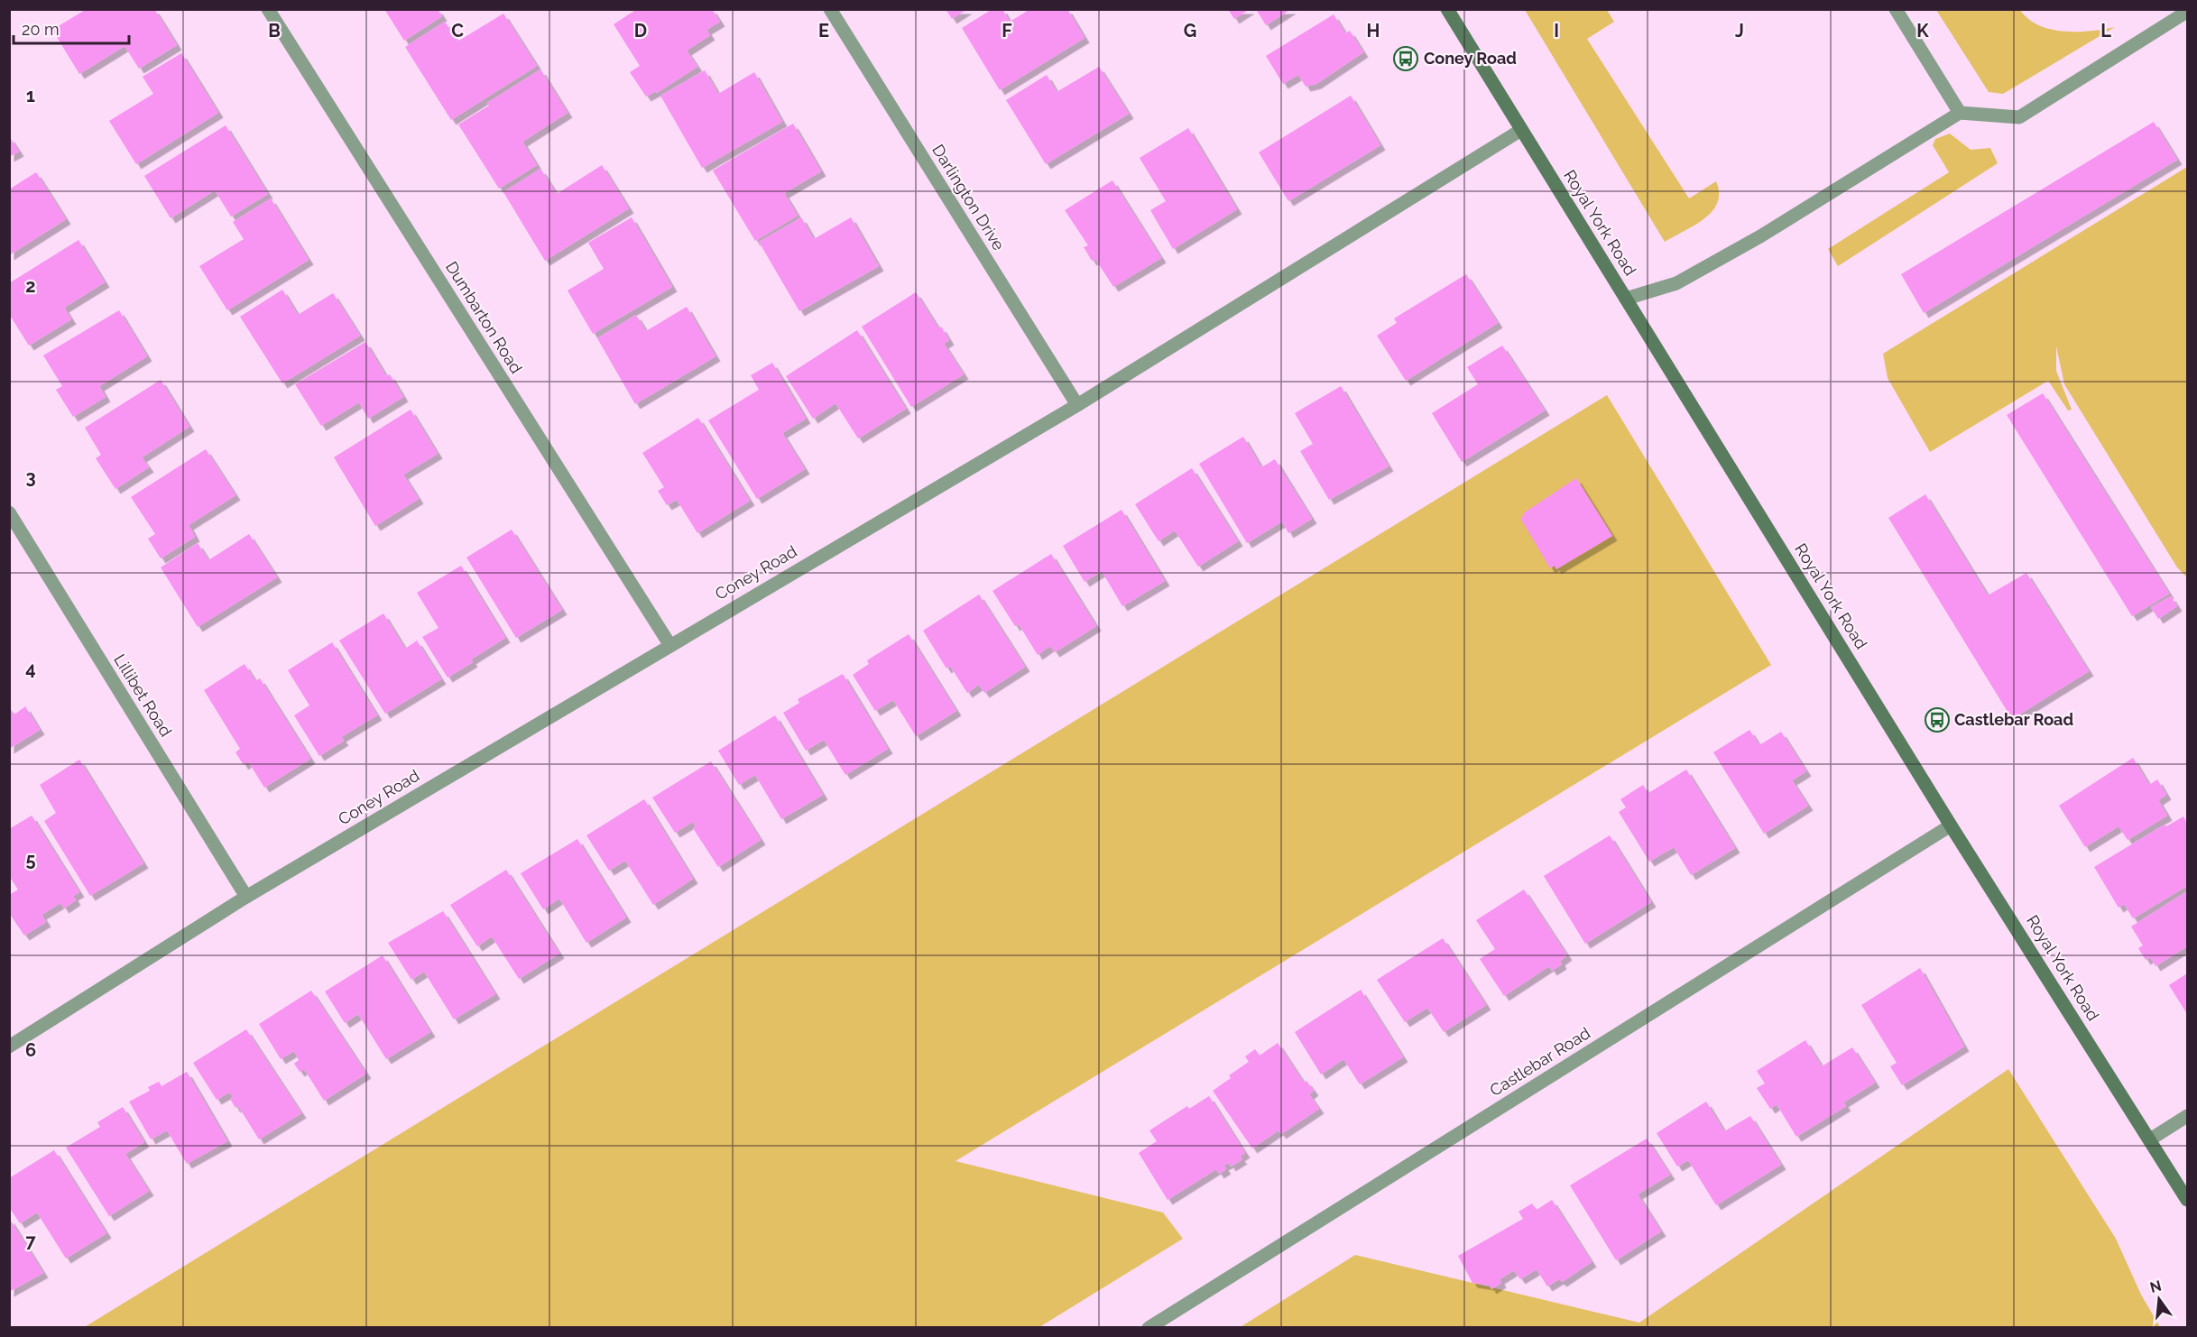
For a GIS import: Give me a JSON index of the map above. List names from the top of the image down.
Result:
{
  "streets": {
    "main road": ["Royal York Road"],
    "street": [
      "Darlington Drive",
      "Dumbarton Road",
      "Coney Road",
      "Lillibet Road",
      "Castlebar Road"
    ]
  },
  "crossings": [
    ["Darlington Drive", "Coney Road"],
    ["Royal York Road", "Coney Road"],
    ["Royal York Road", "Castlebar Road"],
    ["Dumbarton Road", "Coney Road"],
    ["Coney Road", "Lillibet Road"]
  ],
  "places": {
    "bus stop": ["Coney Road", "Castlebar Road"]
  },
  "scale_bar": "20 m",
  "north": "top",
  "grid": {
    "columns": [
      "B",
      "C",
      "D",
      "E",
      "F",
      "G",
      "H",
      "I",
      "J",
      "K",
      "L"
    ],
    "rows": [
      "1",
      "2",
      "3",
      "4",
      "5",
      "6",
      "7"
    ]
  }
}
